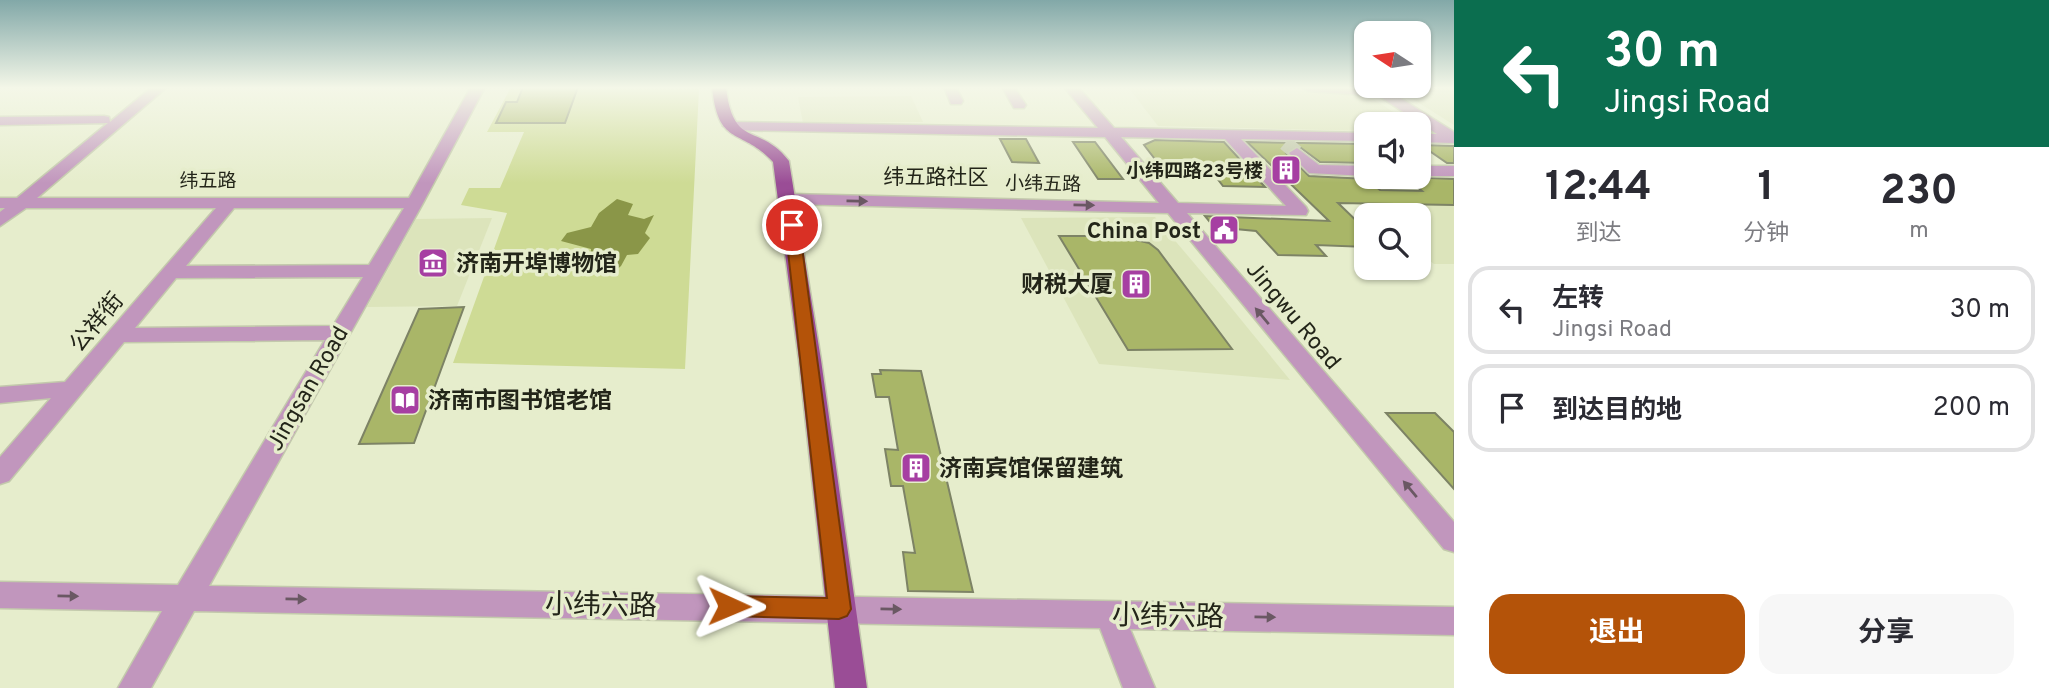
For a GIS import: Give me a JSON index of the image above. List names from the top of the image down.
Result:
{
  "streets": {
    "street": [
      "纬五路",
      "小纬五路",
      "Jingwu Road",
      "公祥街",
      "Jingsan Road",
      "小纬六路"
    ]
  },
  "crossings": [
    ["纬五路", "公祥街"],
    ["纬五路", "Jingsan Road"],
    ["小纬五路", "Jingwu Road"],
    ["Jingsan Road", "小纬六路"]
  ],
  "one_way": ["Jingwu Road", "小纬六路"],
  "districts": ["纬五路社区"],
  "places": {
    "building": ["小纬四路23号楼", "财税大厦", "济南宾馆保留建筑"],
    "public building": ["China Post"],
    "museum": ["济南开埠博物馆"],
    "library": ["济南市图书馆老馆"]
  },
  "north": "left",
  "page": {
    "turn": ["30 m", "Jingsi Road"],
    "eta": [
      "12:44",
      "到达",
      "1",
      "分钟",
      "230",
      "m"
    ],
    "list": [
      {
        "name": "左转",
        "note": "Jingsi Road",
        "value": "30 m"
      },
      {
        "name": "到达目的地",
        "value": "200 m"
      }
    ],
    "buttons": ["退出", "分享"]
  }
}
